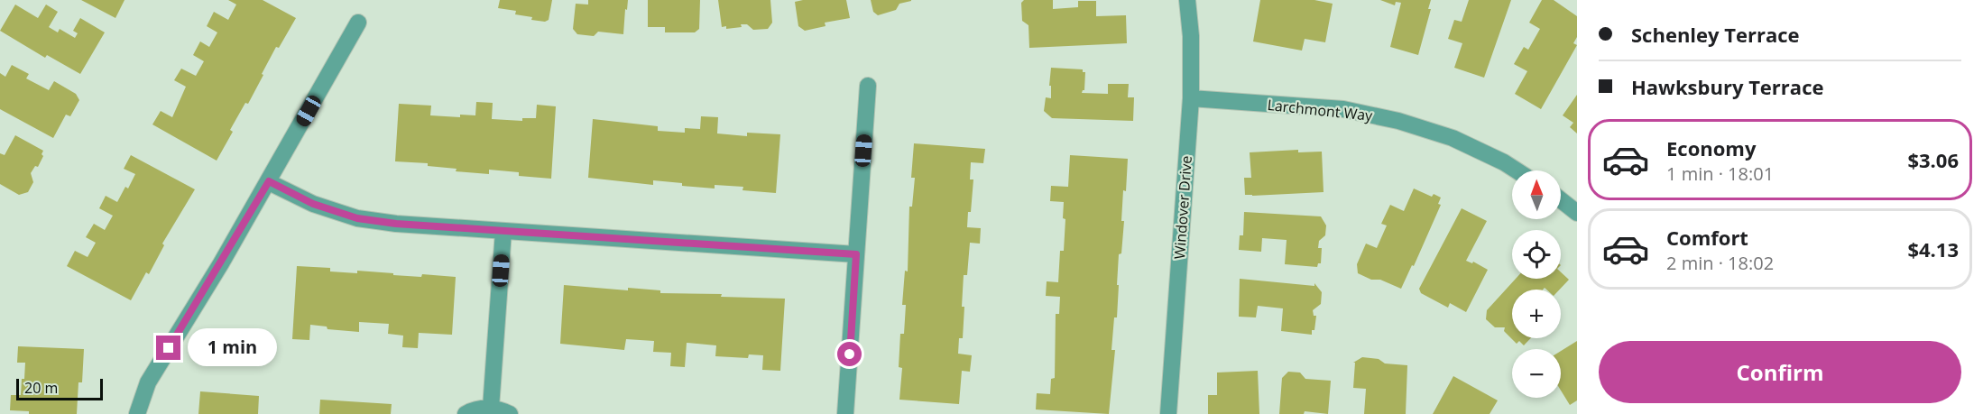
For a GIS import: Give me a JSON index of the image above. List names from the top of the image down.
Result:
{
  "streets": {
    "street": ["Larchmont Way", "Windover Drive"]
  },
  "crossings": [
    ["Larchmont Way", "Windover Drive"]
  ],
  "scale_bar": "20 m",
  "north": "top",
  "page": {
    "banner": ["Schenley Terrace", "Hawksbury Terrace"],
    "list": [
      {
        "name": "Economy",
        "note": "1 min · 18:01",
        "value": "$3.06"
      },
      {
        "name": "Comfort",
        "note": "2 min · 18:02",
        "value": "$4.13"
      }
    ],
    "map_buttons": ["+", "−"],
    "bubble": "1 min",
    "buttons": "Confirm",
    "scale": "20 m"
  }
}
